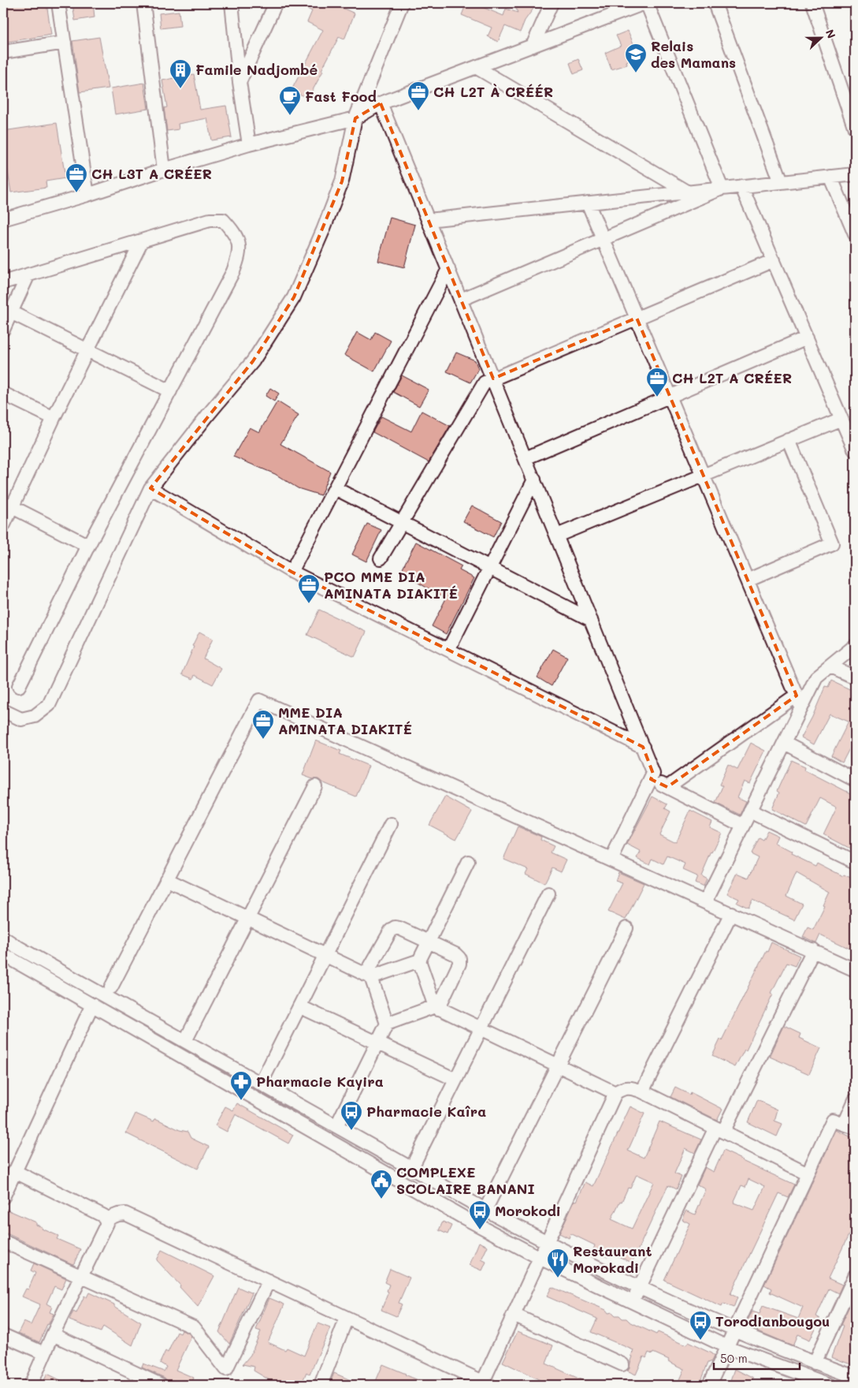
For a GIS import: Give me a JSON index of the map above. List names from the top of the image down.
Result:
{
  "places": {
    "school or university": ["Relais des Mamans"],
    "building": ["Famile Nadjombé"],
    "office": [
      "CH L2T À CRÉÉR",
      "CH L3T A CRÉER",
      "CH L2T A CRÉER",
      "PCO MME DIA AMINATA DIAKITÉ",
      "MME DIA AMINATA DIAKITÉ"
    ],
    "cafe": ["Fast Food"],
    "pharmacy": ["Pharmacie Kayira"],
    "bus stop": ["Pharmacie Kaîra", "Morokodi", "Torodianbougou"],
    "public building": ["COMPLEXE SCOLAIRE BANANI"],
    "restaurant": ["Restaurant Morokadi"]
  },
  "scale_bar": "50 m",
  "north": "right"
}
